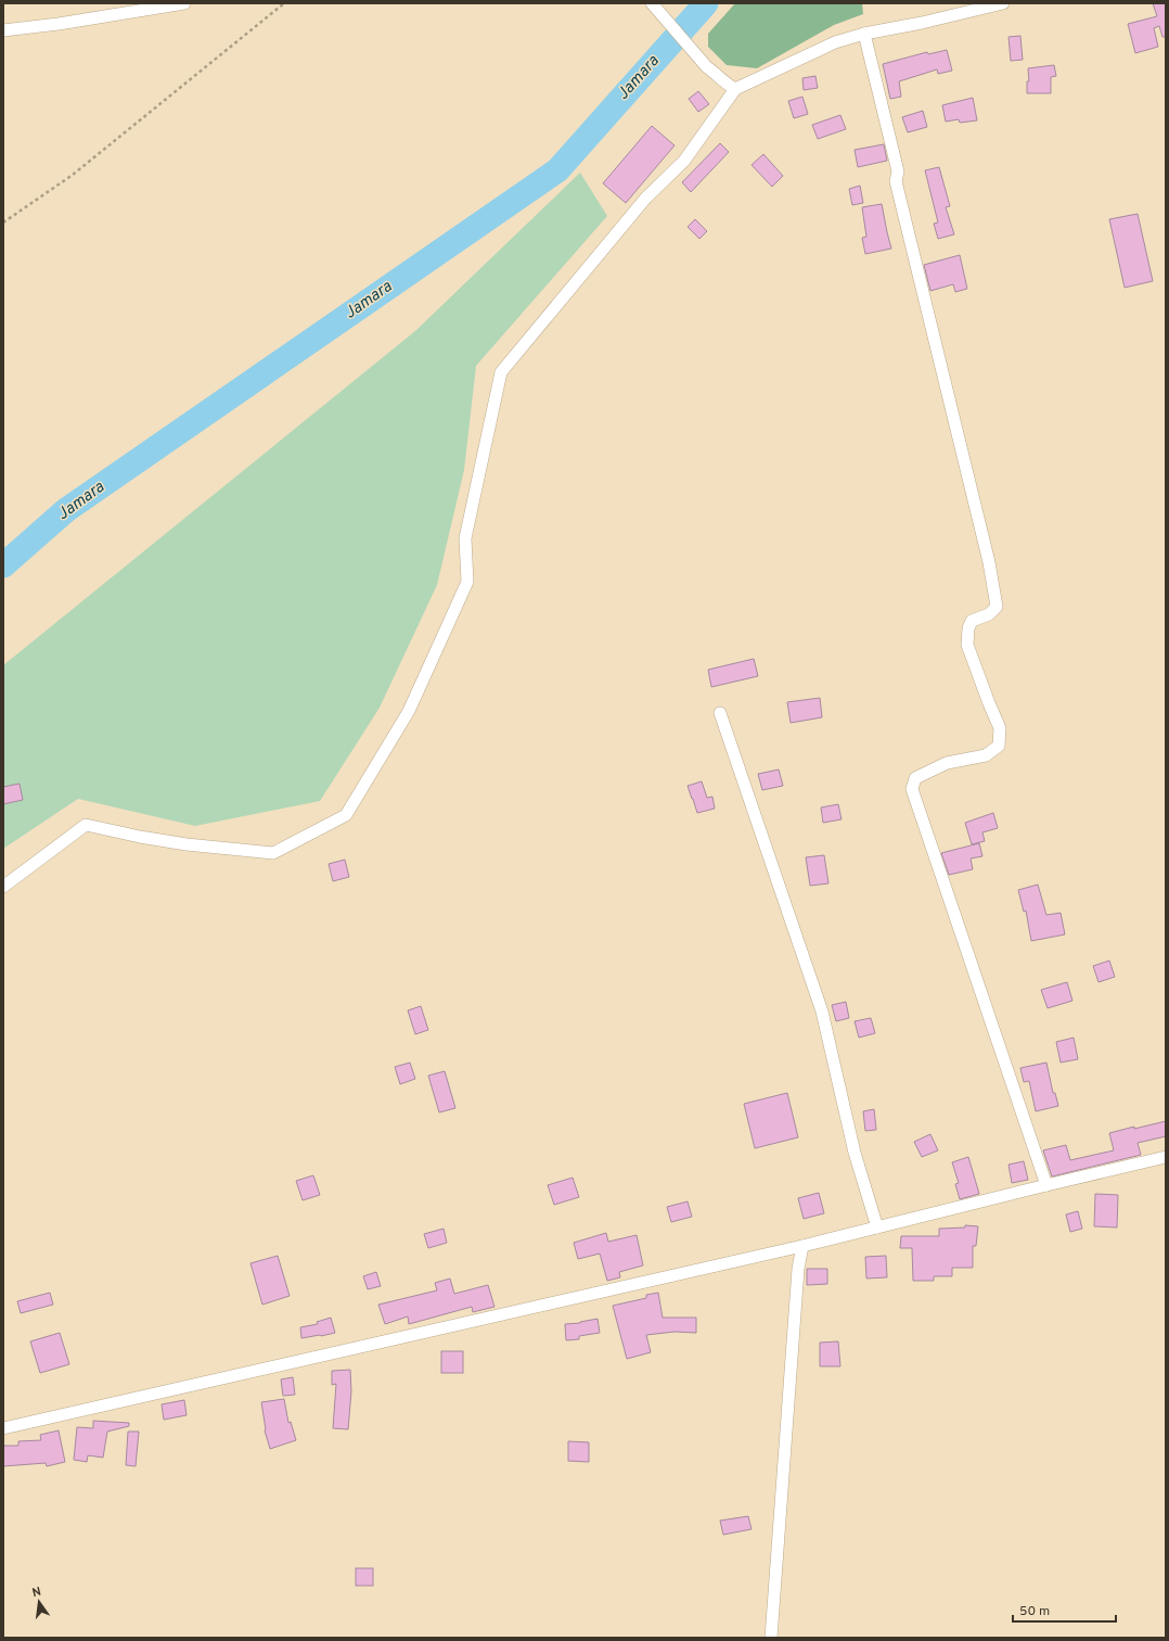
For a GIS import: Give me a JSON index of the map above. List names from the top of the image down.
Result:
{
  "water": ["Jamara"],
  "scale_bar": "50 m",
  "north": "top"
}
